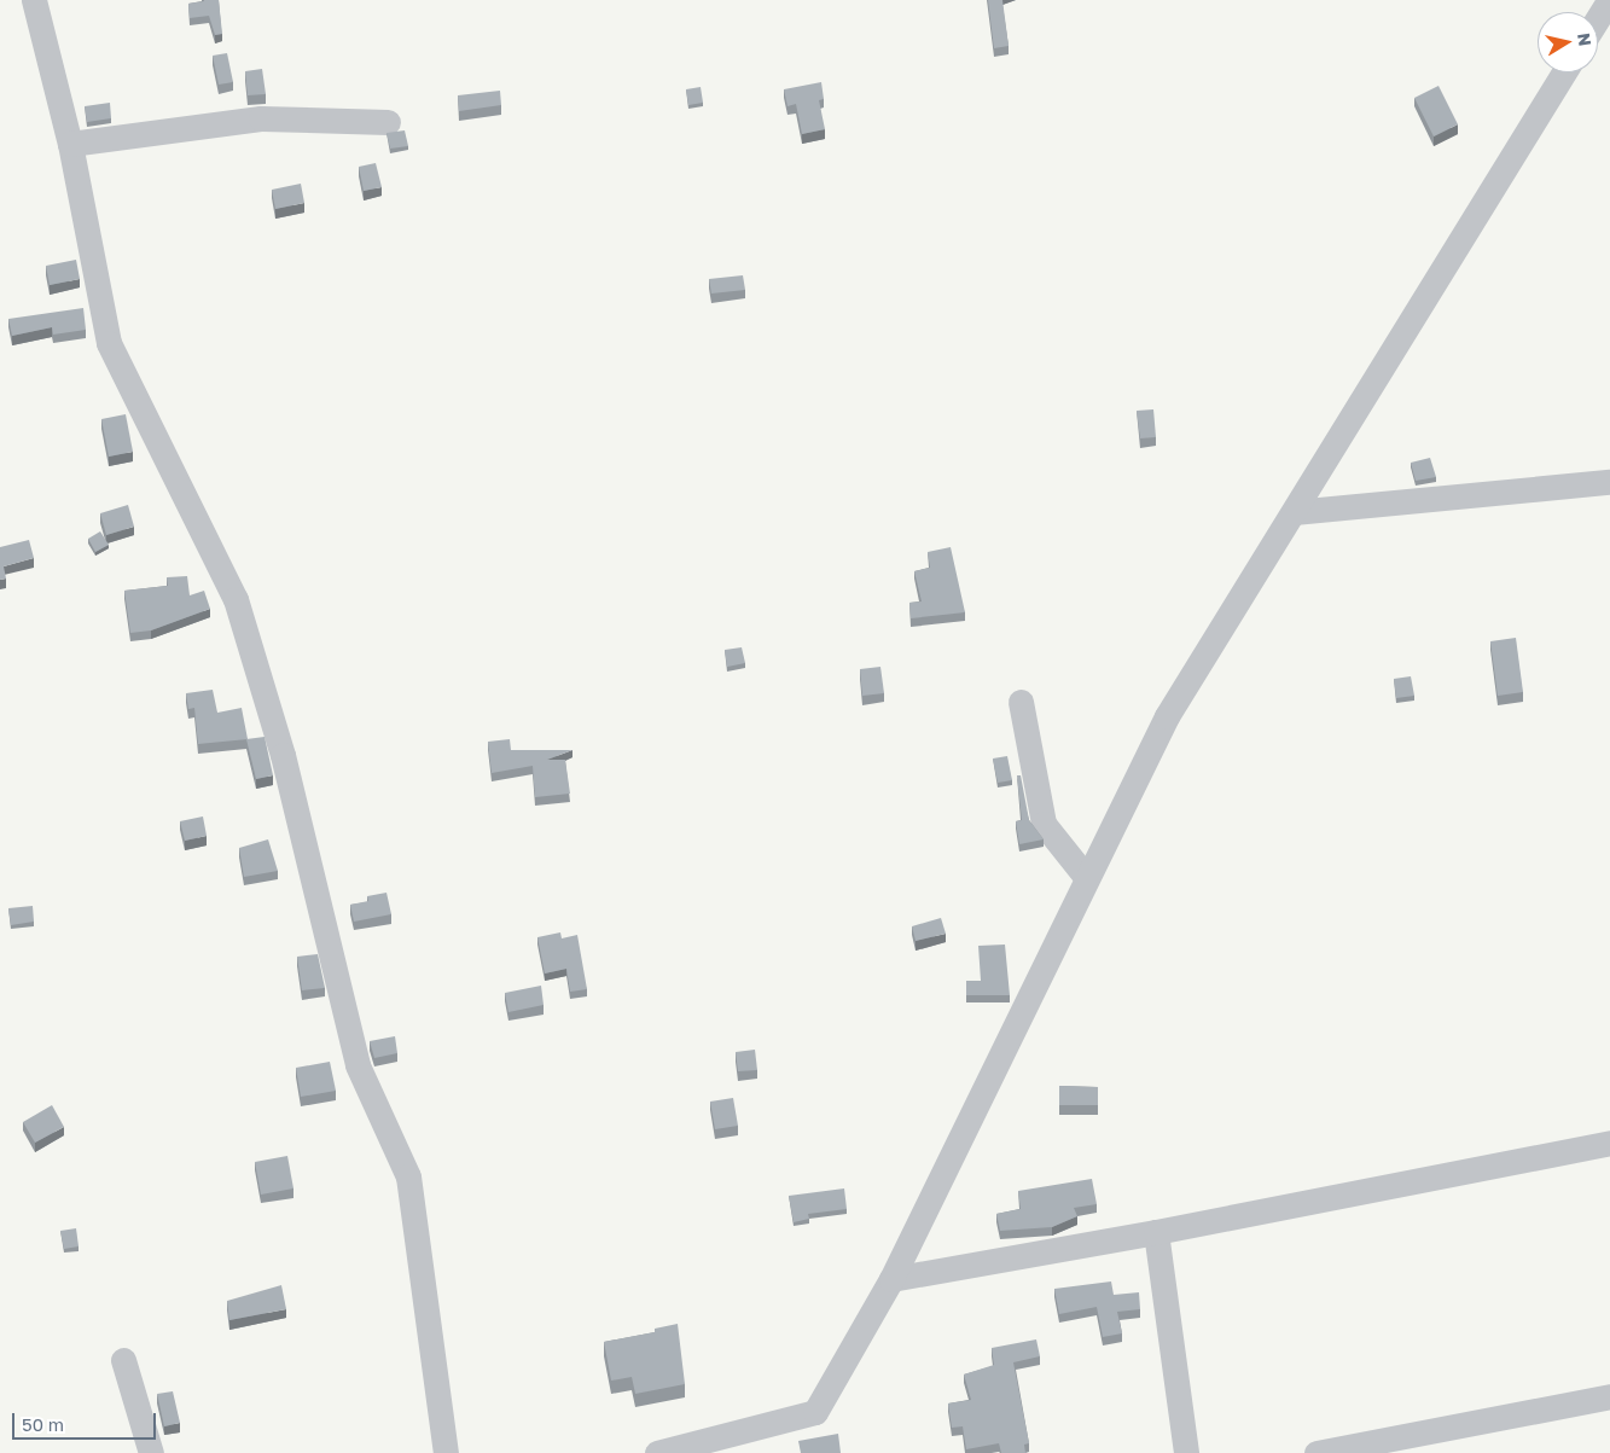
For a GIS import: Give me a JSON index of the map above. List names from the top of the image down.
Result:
{
  "scale_bar": "50 m",
  "north": "right"
}
